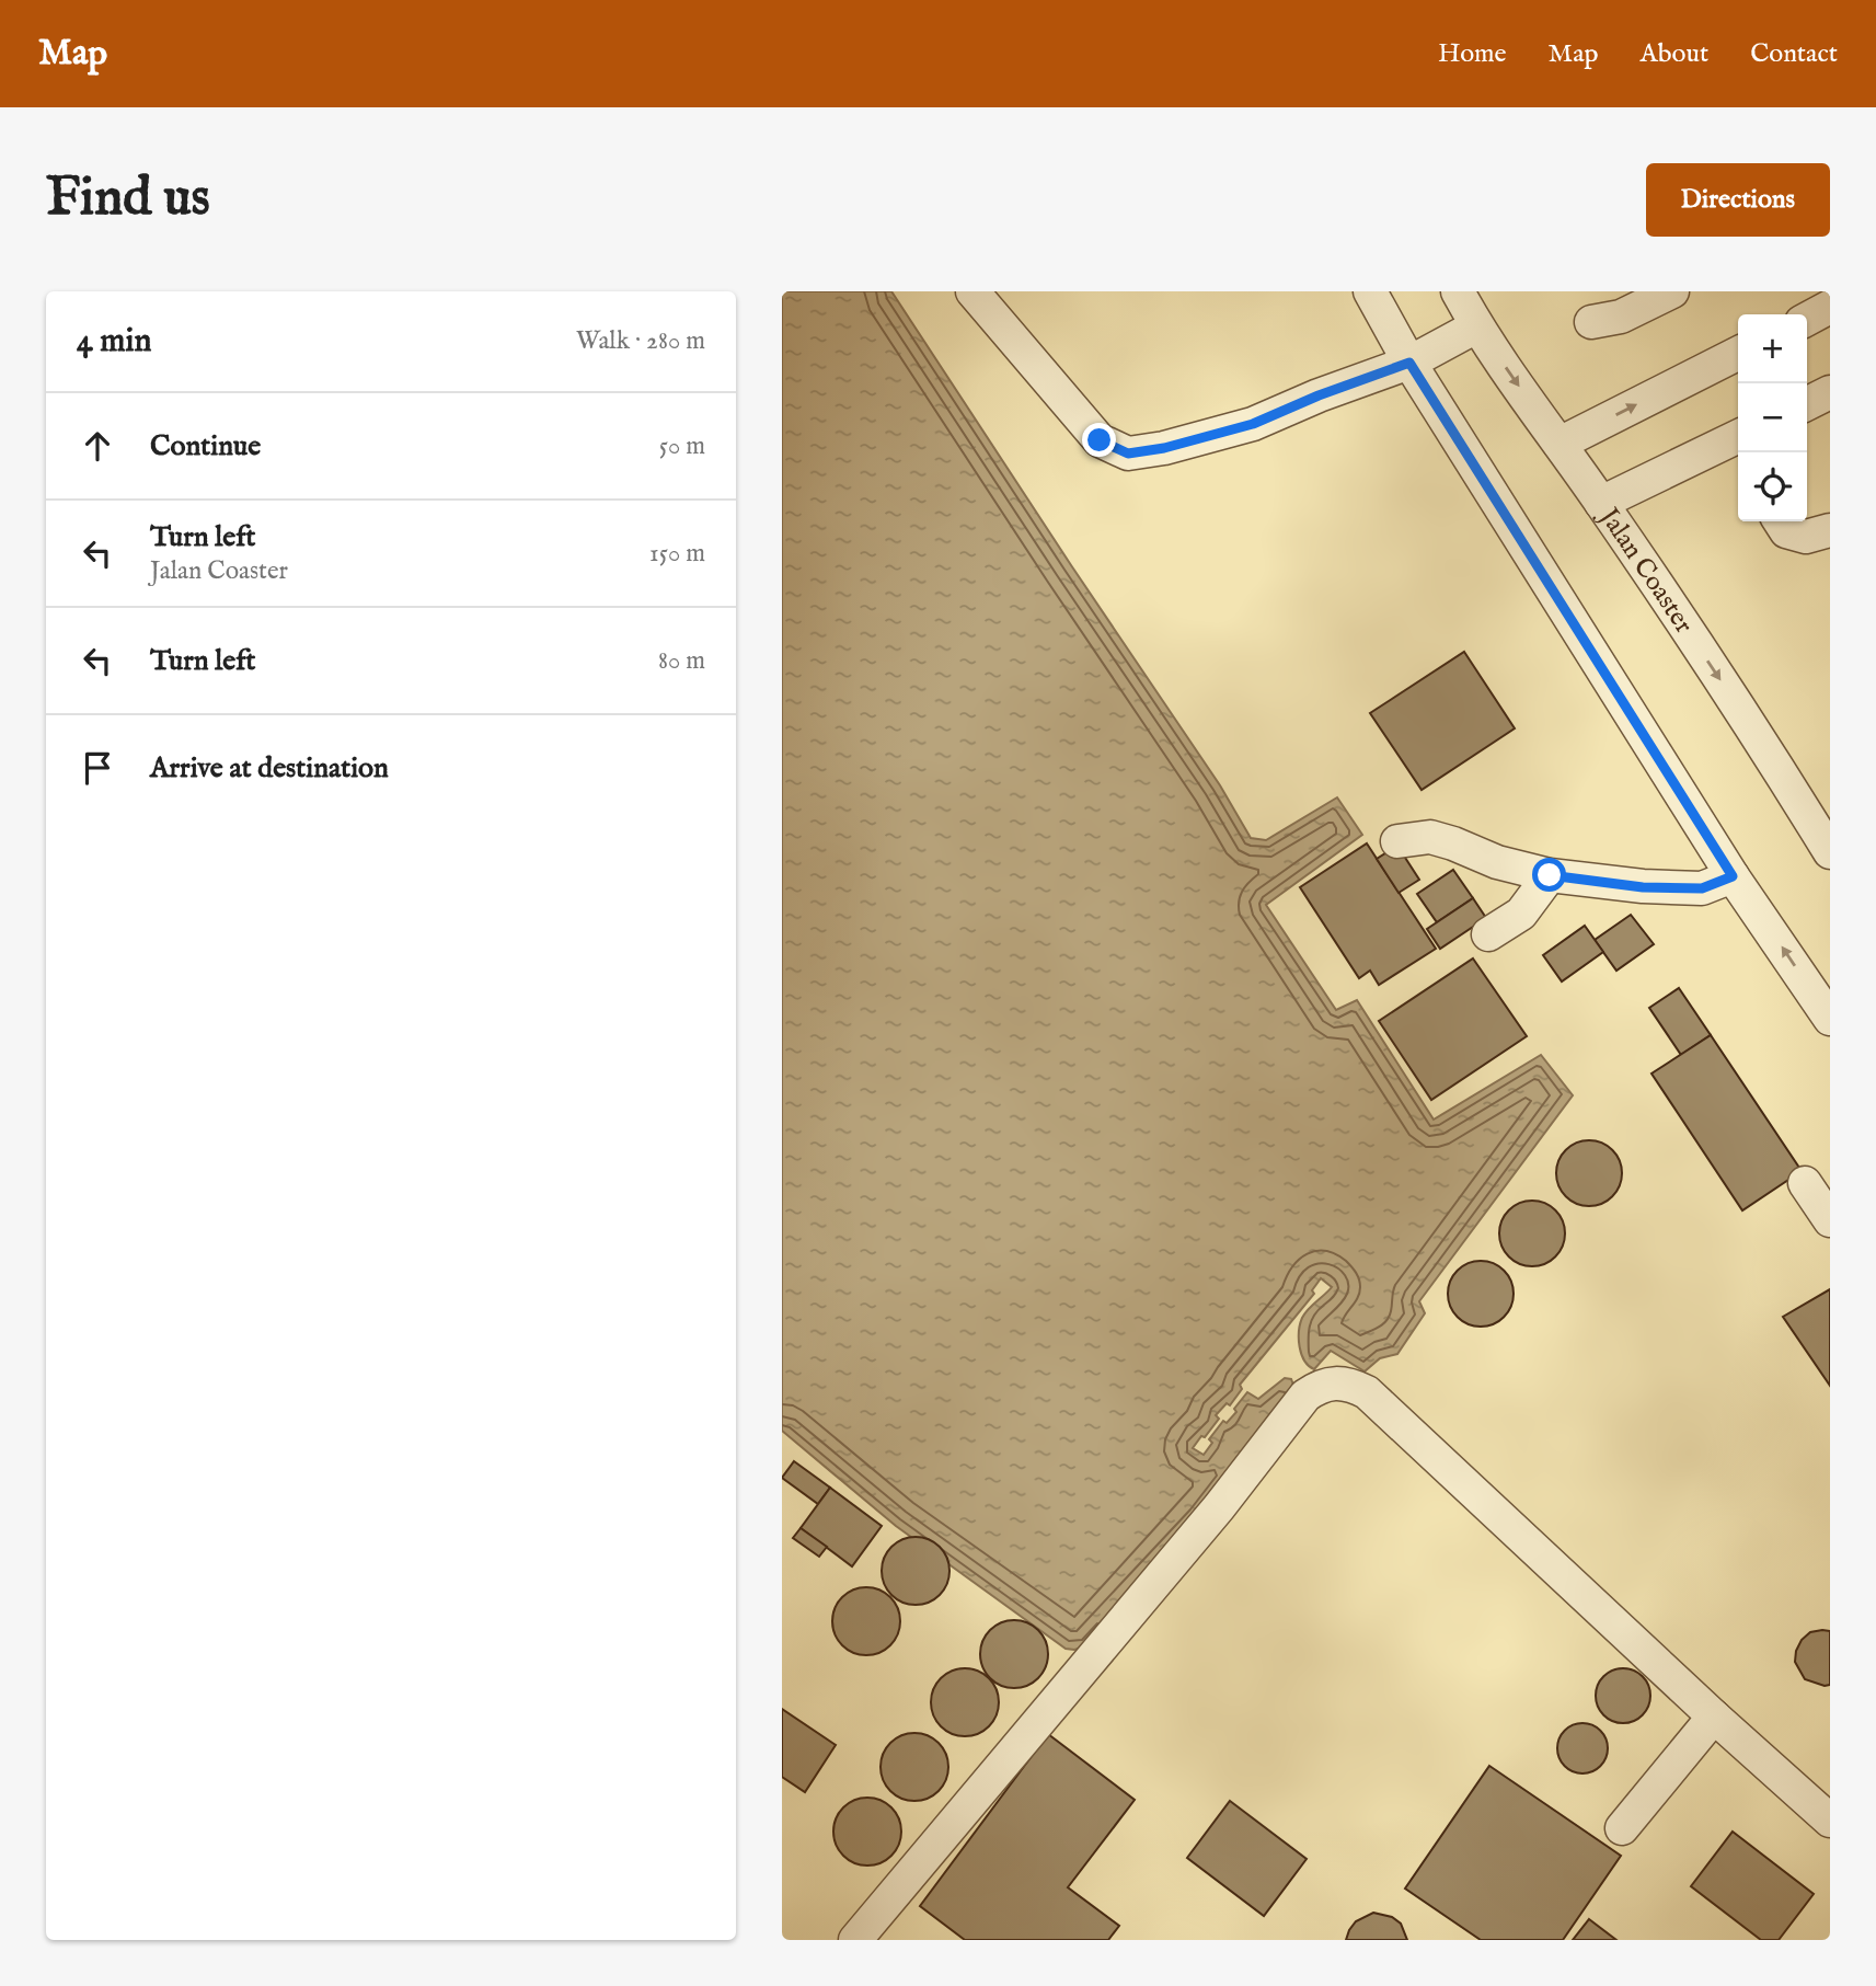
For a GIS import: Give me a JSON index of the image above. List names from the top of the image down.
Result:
{
  "streets": {
    "lane": ["Jalan Coaster"]
  },
  "page": {
    "header": "Map",
    "nav": [
      "Home",
      "Map",
      "About",
      "Contact"
    ],
    "buttons": "Directions",
    "title": "Find us",
    "heading": ["4 min", "Walk · 280 m"],
    "map_buttons": ["+", "−"],
    "list": [
      ["Continue", "50 m"],
      ["Turn left", "Jalan Coaster", "150 m"],
      ["Turn left", "80 m"],
      "Arrive at destination"
    ]
  }
}
